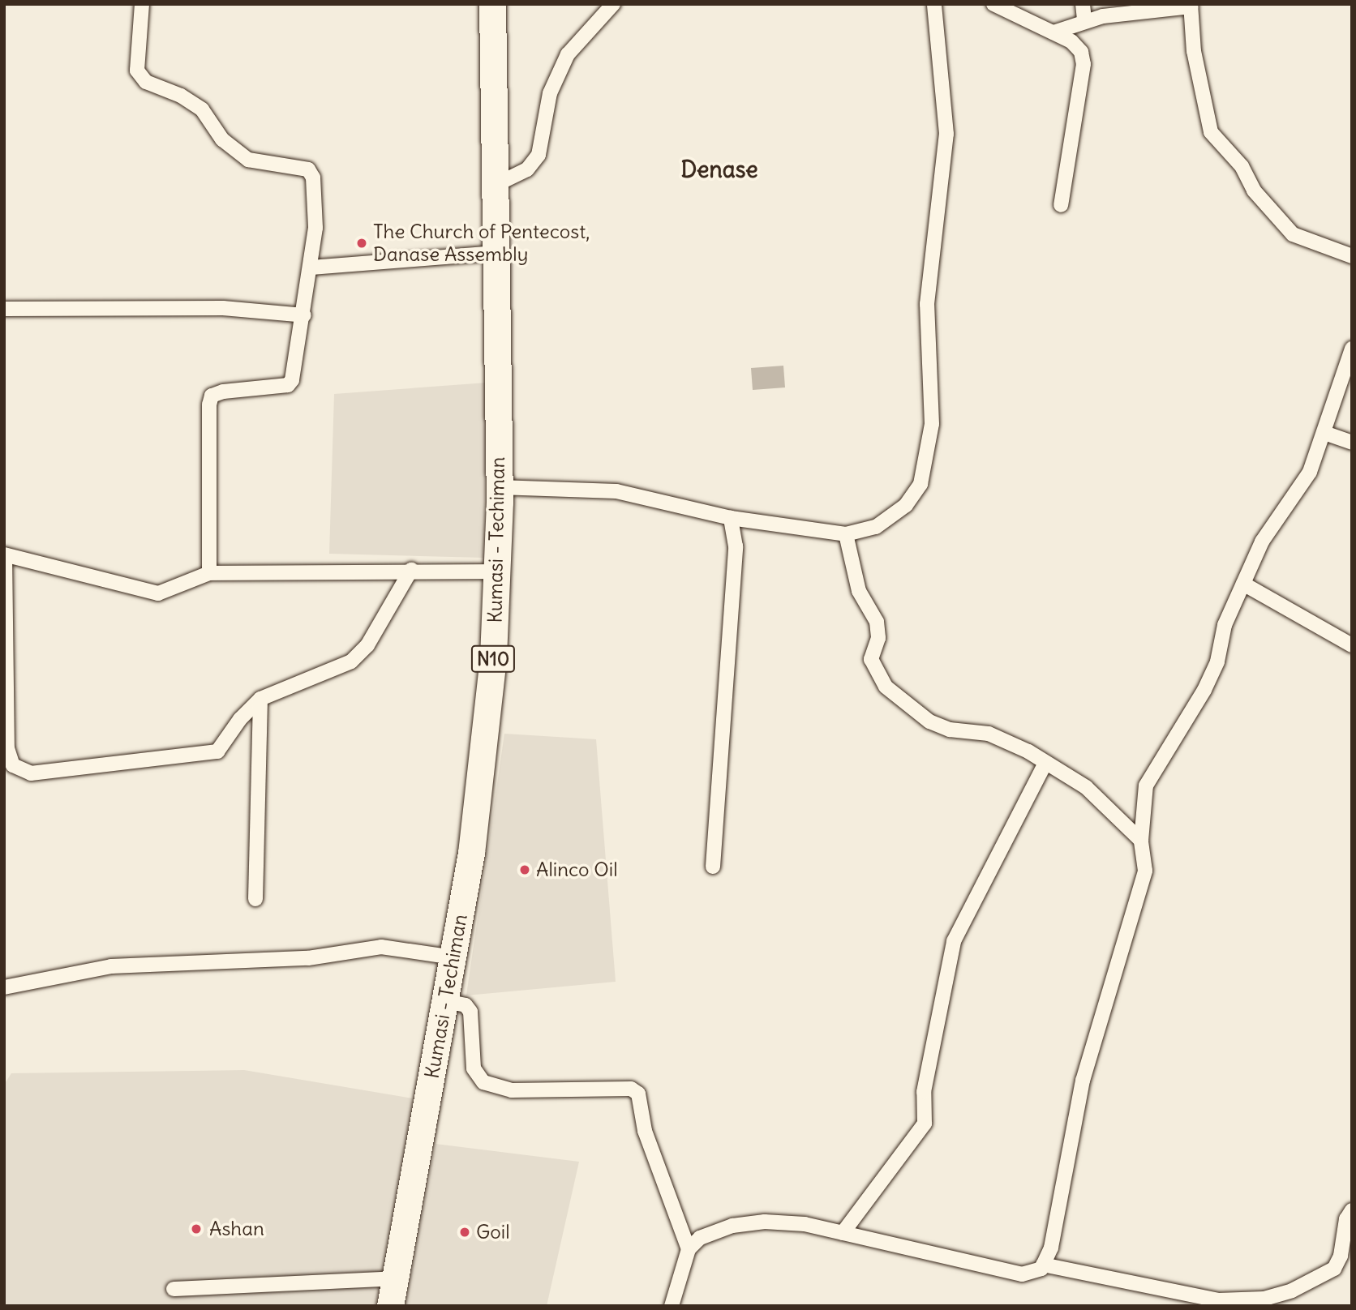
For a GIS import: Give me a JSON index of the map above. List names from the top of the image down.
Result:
{
  "streets": {
    "highway": ["Kumasi - Techiman", "N10"]
  },
  "districts": ["Denase"],
  "places": [
    "The Church of Pentecost, Danase Assembly",
    "Alinco Oil",
    "Ashan",
    "Goil"
  ]
}
